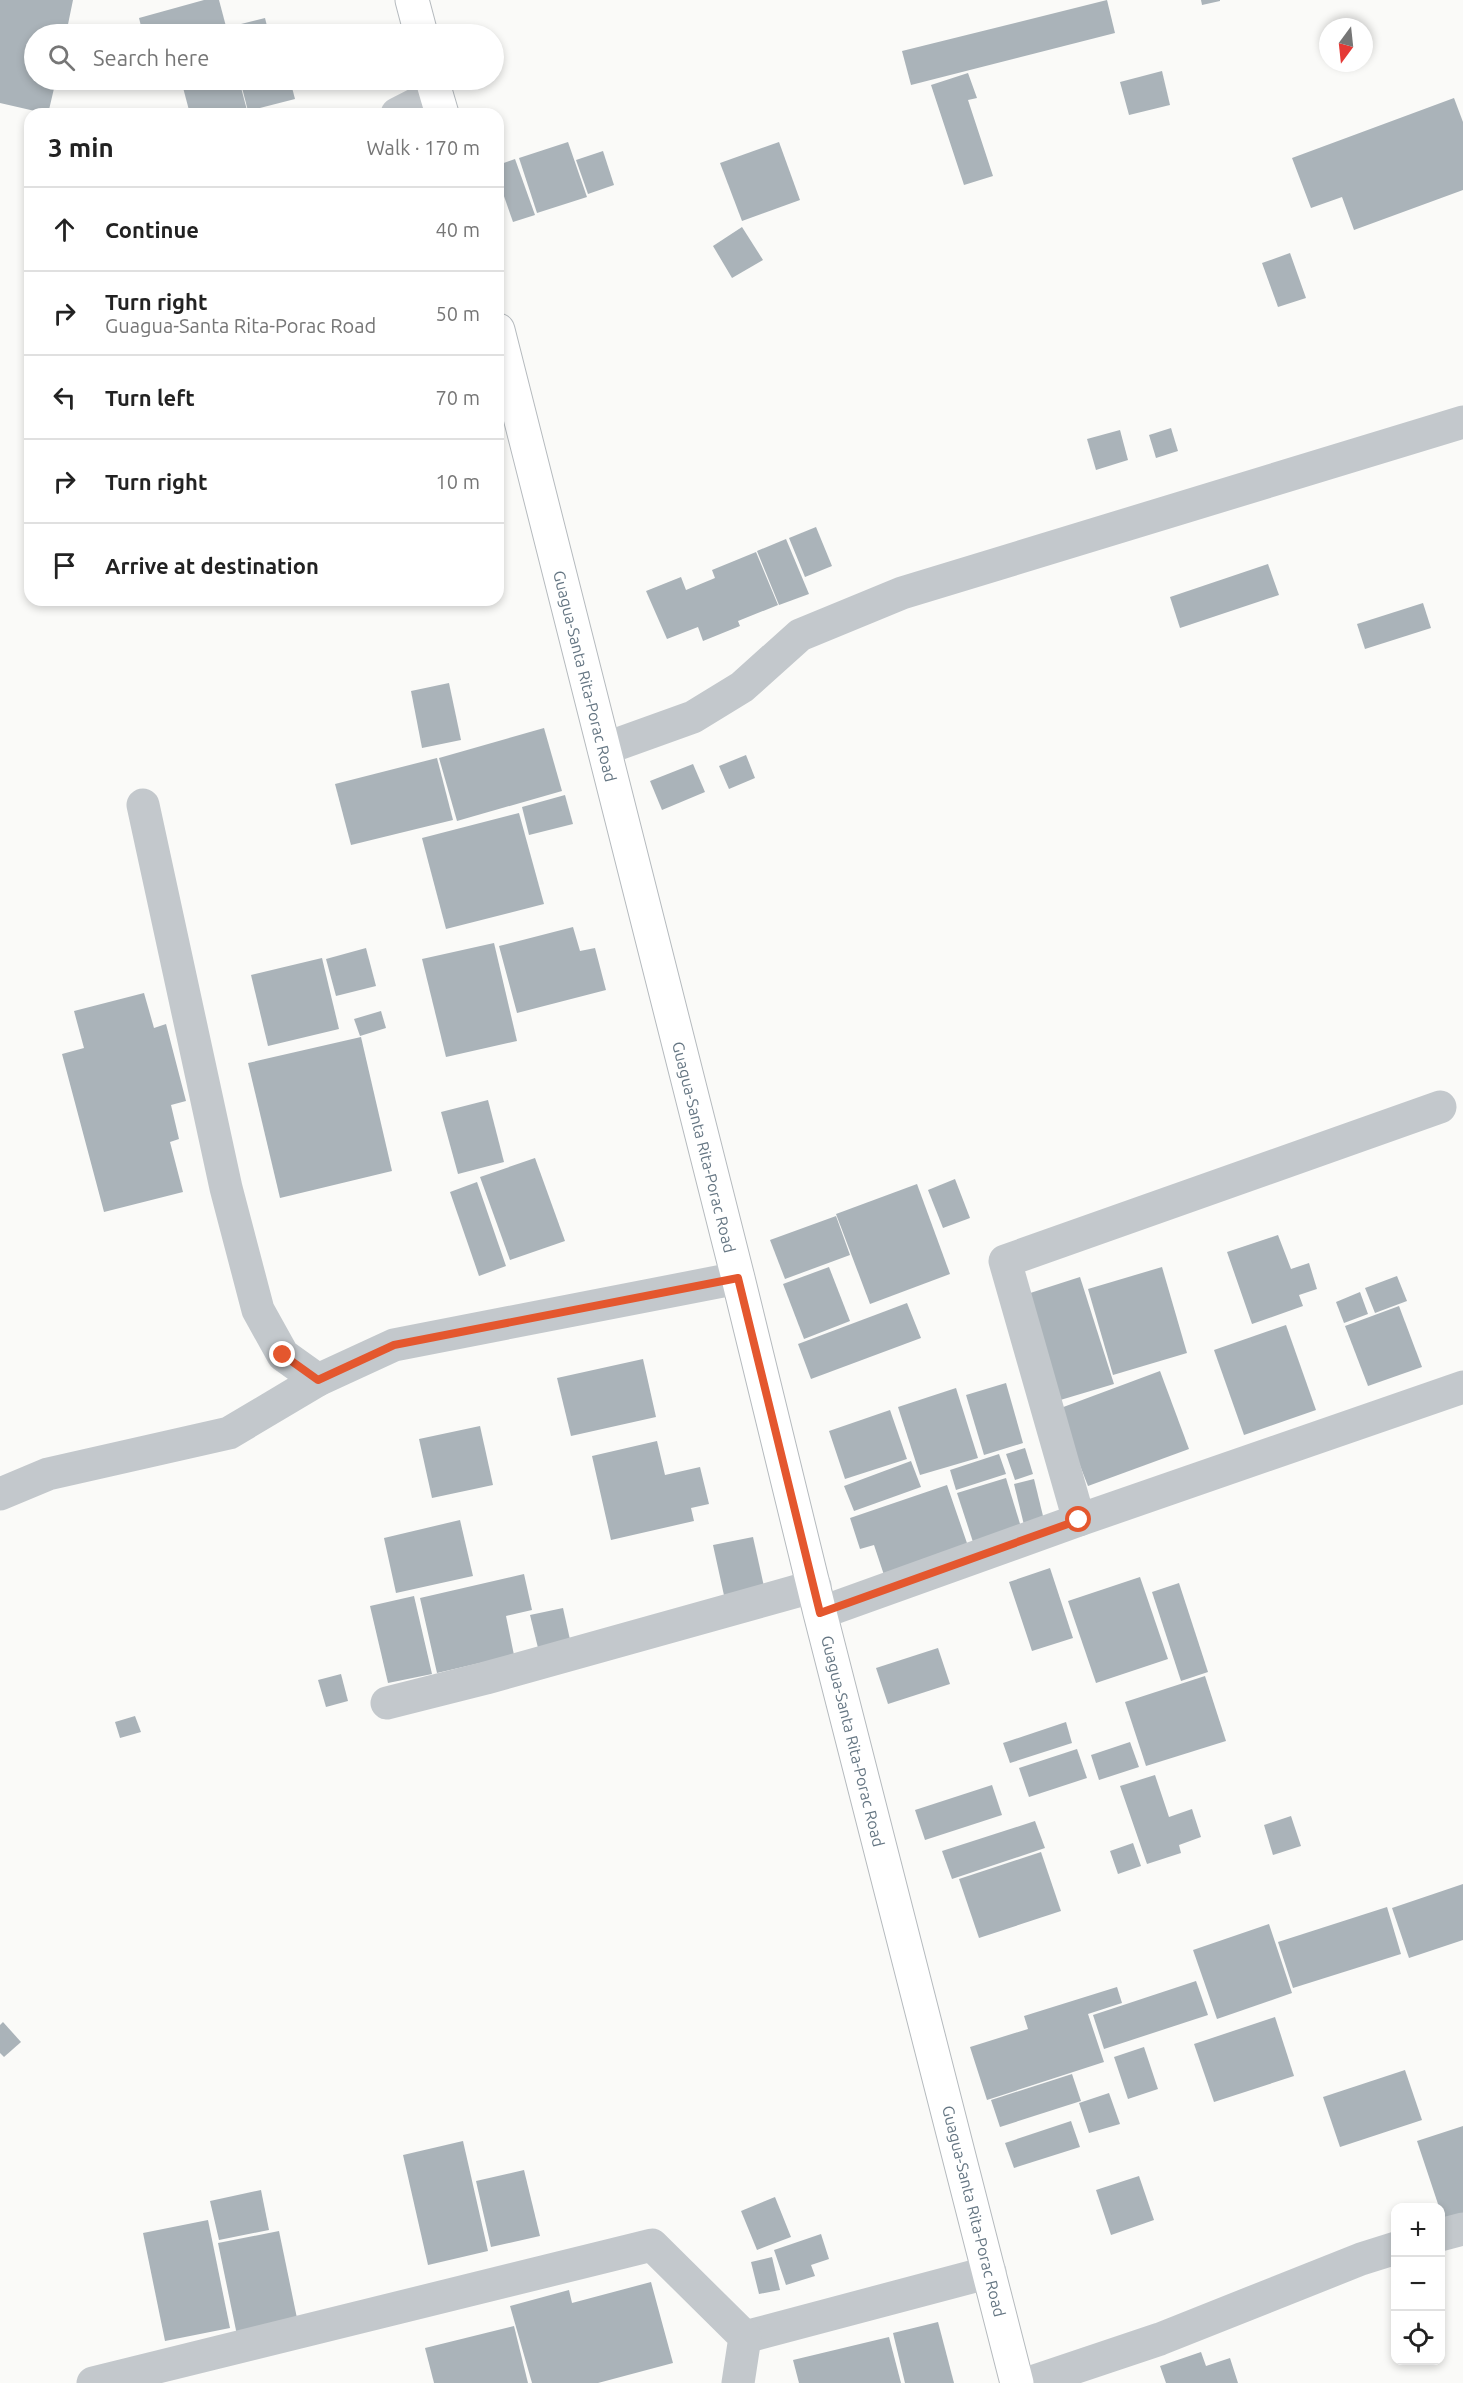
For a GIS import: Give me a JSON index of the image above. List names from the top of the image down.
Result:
{
  "streets": {
    "main road": ["Guagua-Santa Rita-Porac Road"]
  },
  "north": "bottom",
  "page": {
    "search": "Search here",
    "heading": ["3 min", "Walk · 170 m"],
    "list": [
      ["Continue", "40 m"],
      ["Turn right", "Guagua-Santa Rita-Porac Road", "50 m"],
      ["Turn left", "70 m"],
      ["Turn right", "10 m"],
      "Arrive at destination"
    ],
    "map_buttons": ["+", "−"]
  }
}
